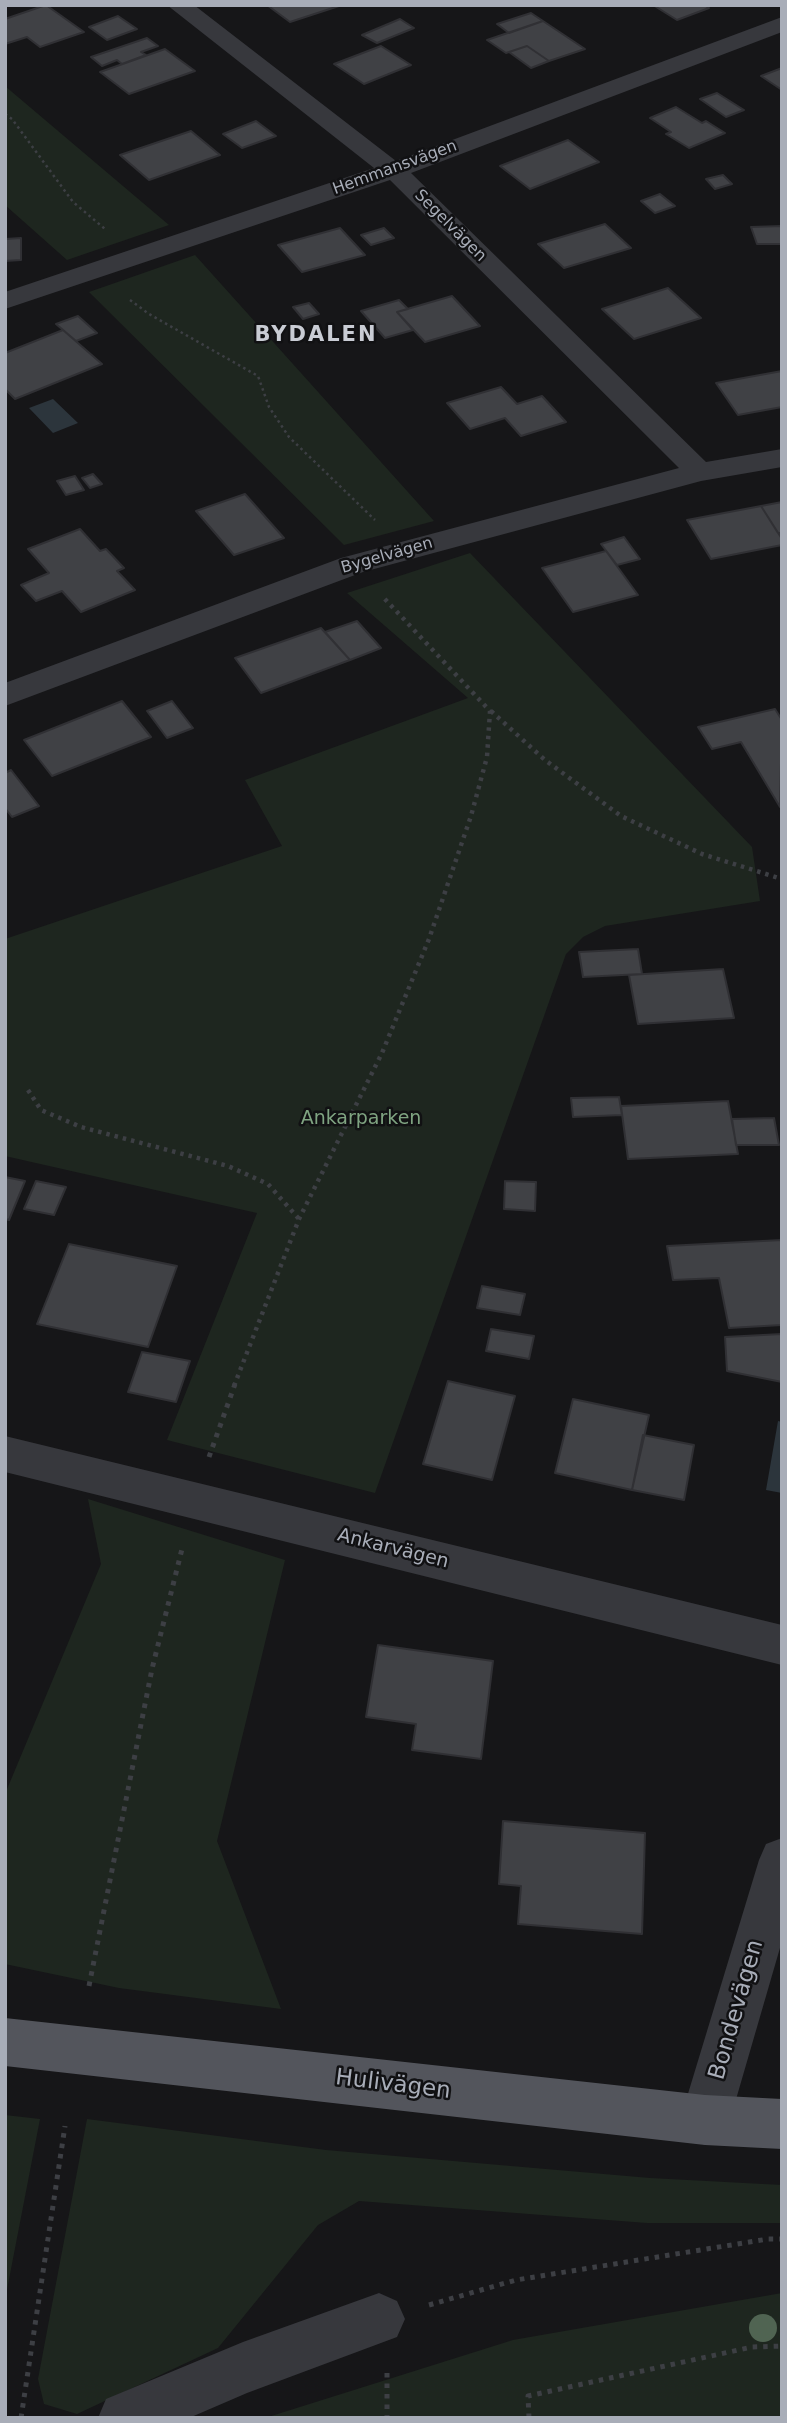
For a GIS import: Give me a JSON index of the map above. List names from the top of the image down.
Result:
{
  "streets": {
    "main road": ["Hulivägen"],
    "street": [
      "Hemmansvägen",
      "Segelvägen",
      "Bygelvägen",
      "Ankarvägen",
      "Bondevägen"
    ]
  },
  "crossings": [
    ["Hemmansvägen", "Segelvägen"],
    ["Segelvägen", "Bygelvägen"],
    ["Bondevägen", "Hulivägen"]
  ],
  "districts": ["BYDALEN"],
  "parks": ["Ankarparken"]
}
